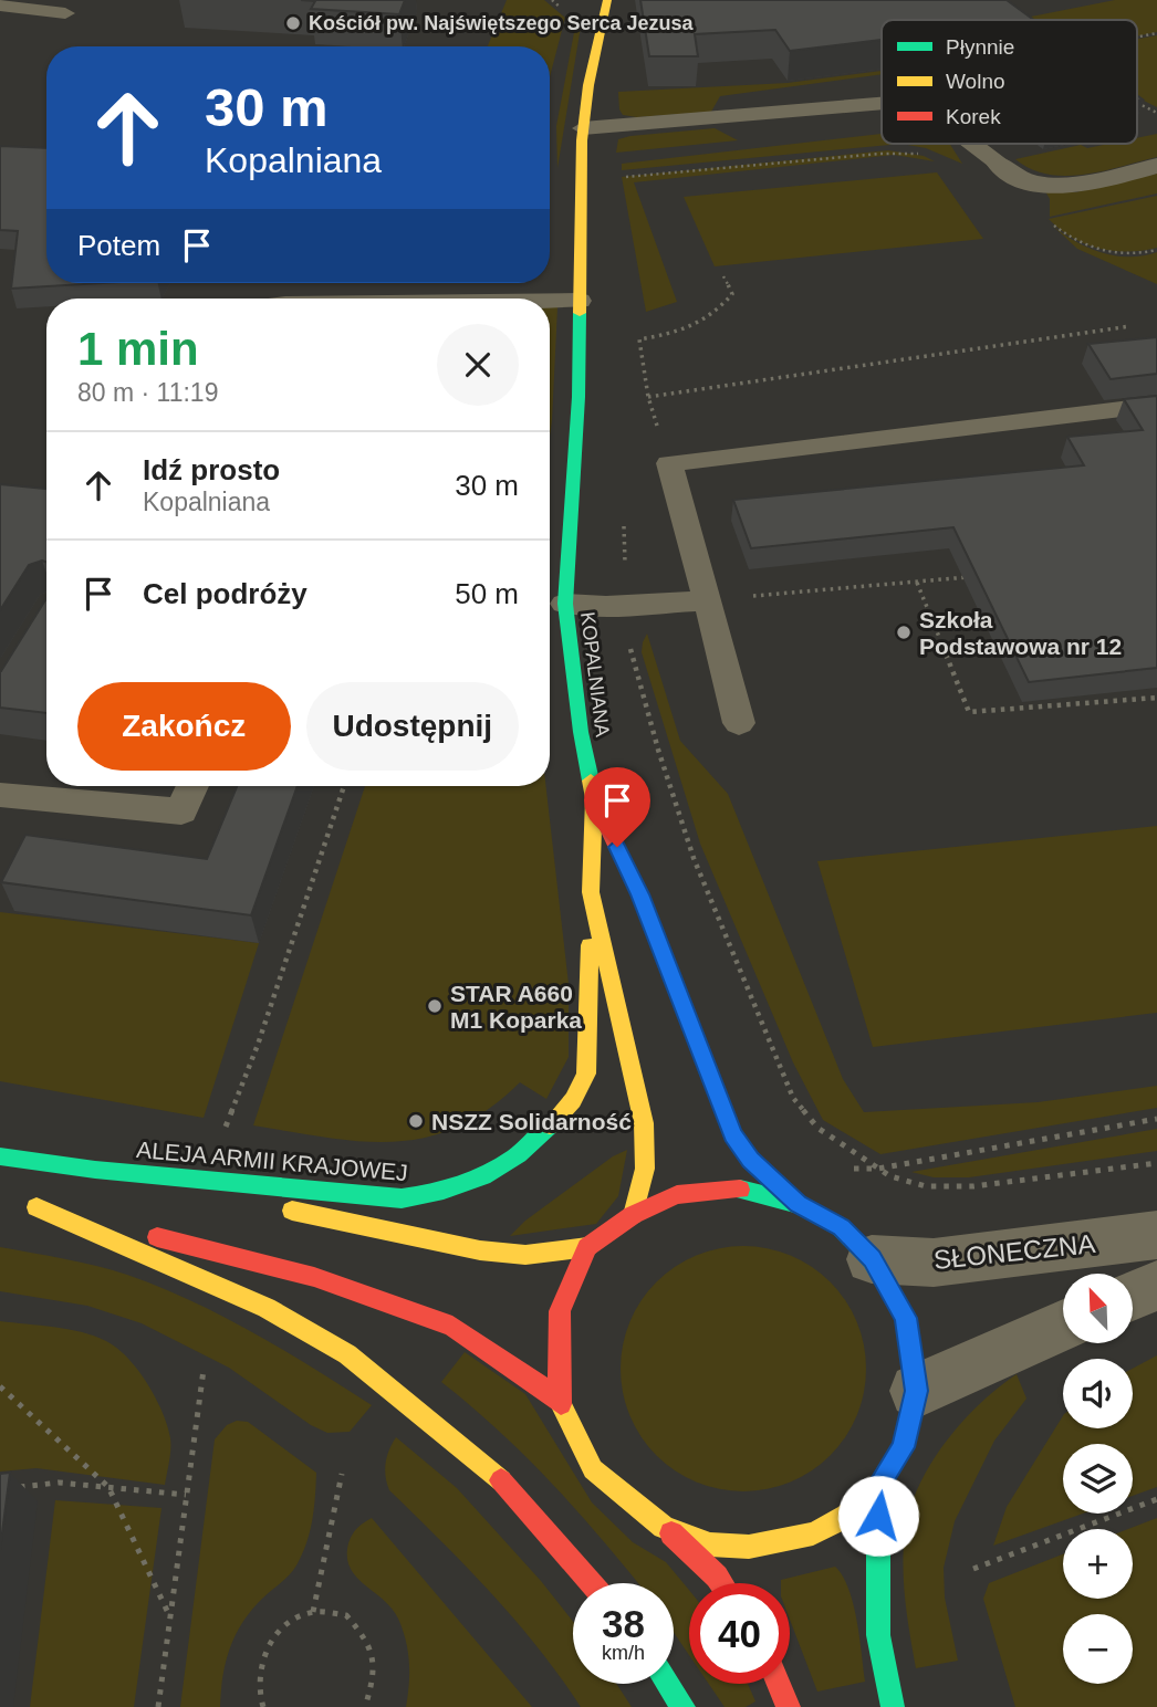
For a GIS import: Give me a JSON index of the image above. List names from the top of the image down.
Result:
{
  "streets": {
    "street": ["KOPALNIANA", "ALEJA ARMII KRAJOWEJ", "SŁONECZNA"]
  },
  "crossings": [
    ["KOPALNIANA", "ALEJA ARMII KRAJOWEJ"]
  ],
  "places": [
    "Kościół pw. Najświętszego Serca Jezusa",
    "Szkoła Podstawowa nr 12",
    "STAR A660 M1 Koparka",
    "NSZZ Solidarność"
  ],
  "legend": ["Płynnie", "Wolno", "Korek"],
  "north": "top left",
  "page": {
    "turn": ["30 m", "Kopalniana"],
    "then": "Potem",
    "heading": ["1 min", "80 m · 11:19"],
    "list": [
      {
        "name": "Idź prosto",
        "note": "Kopalniana",
        "value": "30 m"
      },
      {
        "name": "Cel podróży",
        "value": "50 m"
      }
    ],
    "buttons": ["Zakończ", "Udostępnij"],
    "map_buttons": ["+", "−"],
    "speed": "38 km/h",
    "limit": "40"
  }
}
